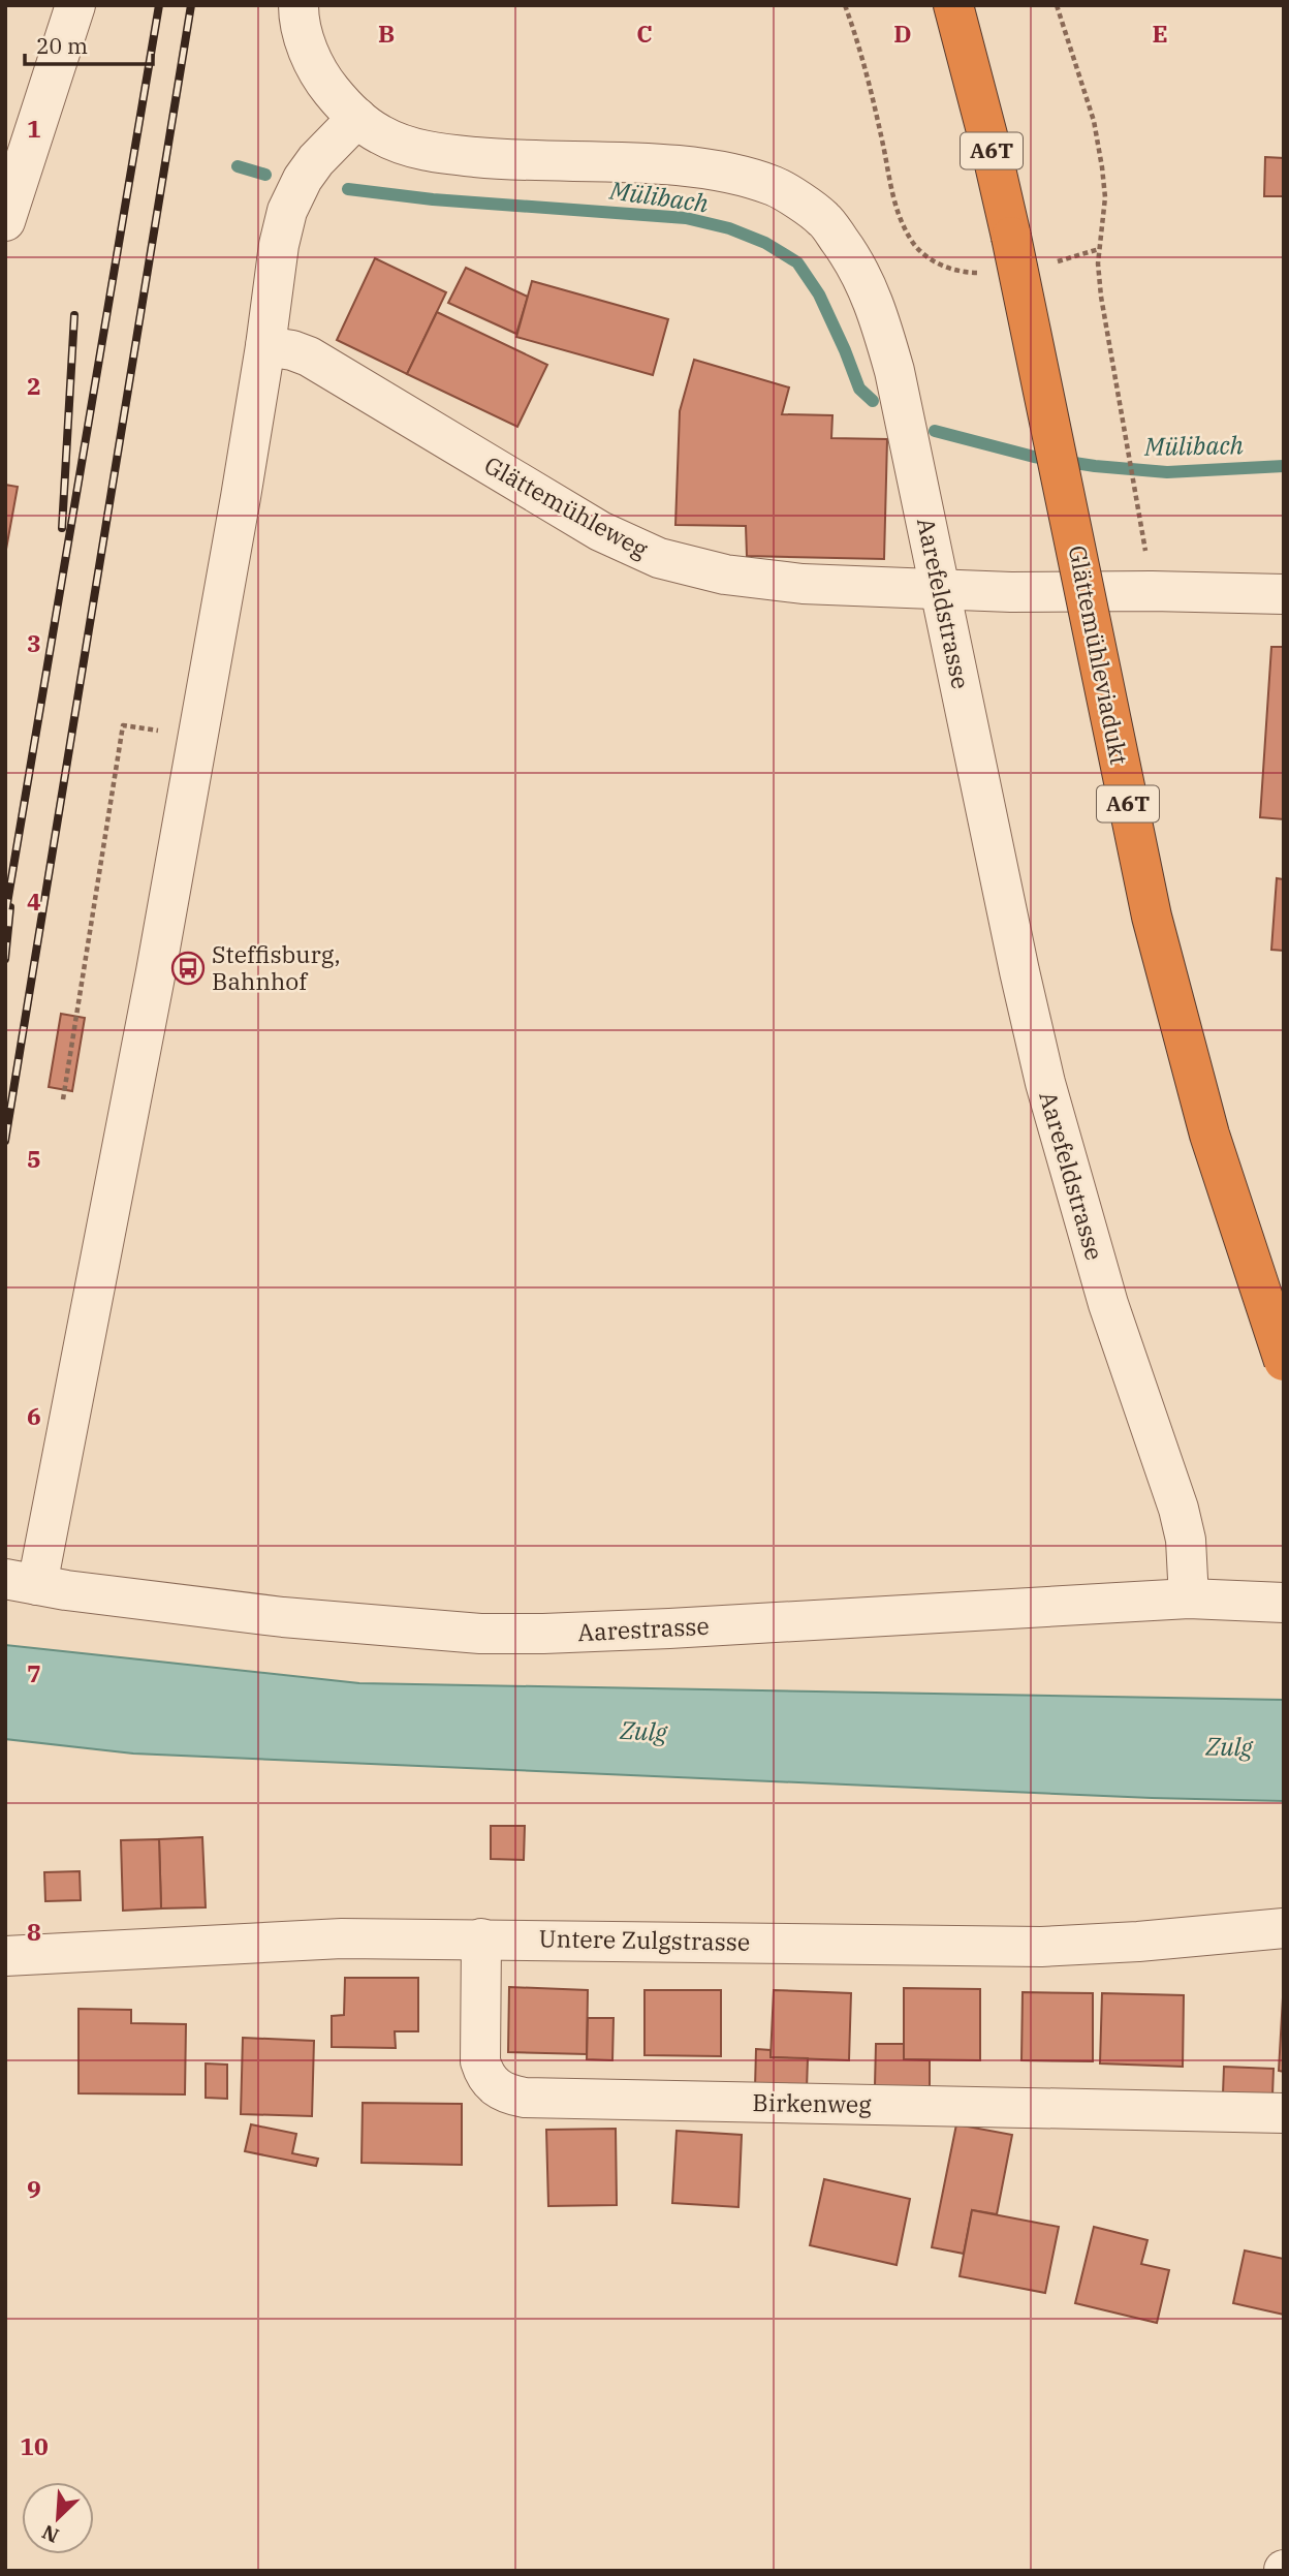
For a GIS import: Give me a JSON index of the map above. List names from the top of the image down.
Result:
{
  "streets": {
    "highway": ["A6T", "Glättemühleviadukt"],
    "street": [
      "Glättemühleweg",
      "Aarefeldstrasse",
      "Aarestrasse",
      "Untere Zulgstrasse",
      "Birkenweg"
    ]
  },
  "crossings": [
    ["Glättemühleweg", "Aarefeldstrasse"],
    ["Aarefeldstrasse", "Aarestrasse"],
    ["Untere Zulgstrasse", "Birkenweg"]
  ],
  "water": ["Mülibach", "Zulg"],
  "places": {
    "bus stop": ["Steffisburg, Bahnhof"]
  },
  "scale_bar": "20 m",
  "north": "bottom left",
  "grid": {
    "columns": [
      "B",
      "C",
      "D",
      "E"
    ],
    "rows": [
      "1",
      "2",
      "3",
      "4",
      "5",
      "6",
      "7",
      "8",
      "9",
      "10"
    ]
  }
}
